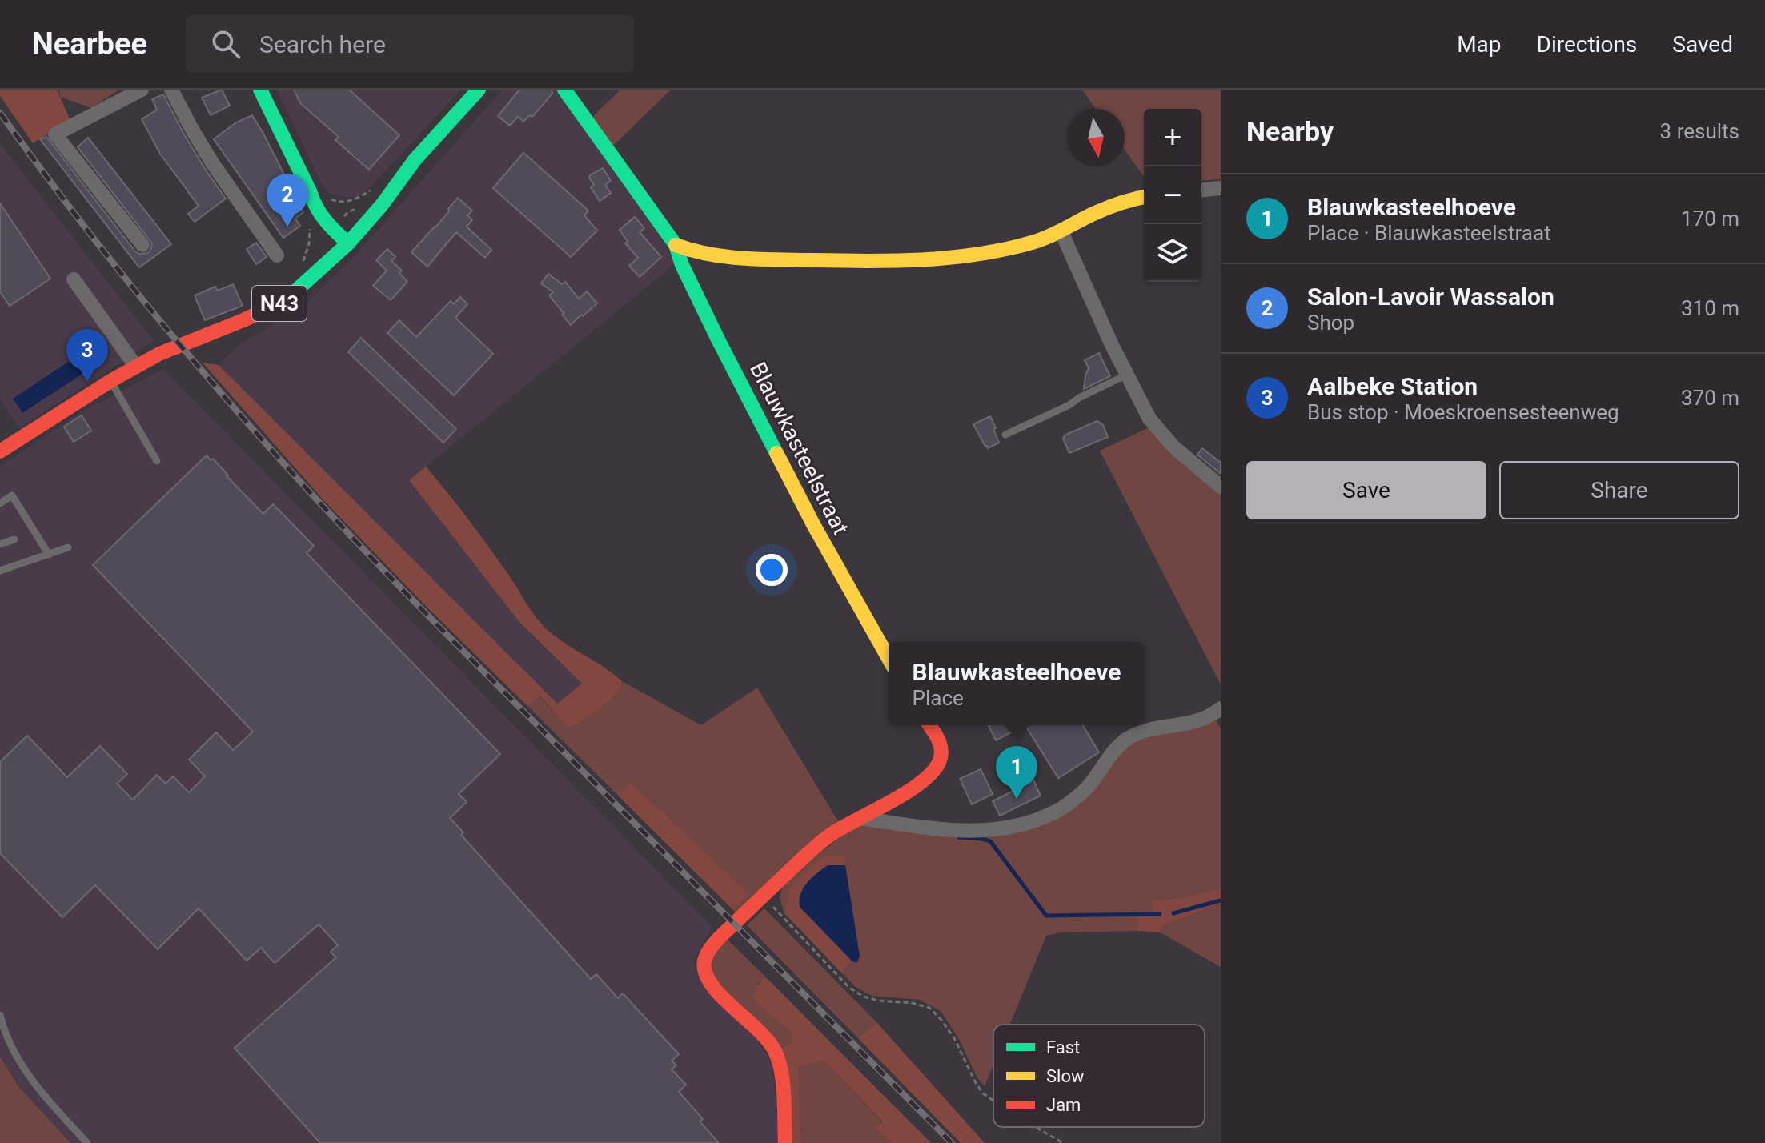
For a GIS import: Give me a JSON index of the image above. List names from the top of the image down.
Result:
{
  "streets": {
    "street": ["N43", "Blauwkasteelstraat"]
  },
  "legend": ["Fast", "Slow", "Jam"],
  "north": "bottom",
  "page": {
    "header": "Nearbee",
    "search": "Search here",
    "nav": ["Map", "Directions", "Saved"],
    "heading": ["Nearby", "3 results"],
    "map_buttons": ["+", "−"],
    "list": [
      {
        "mark": "1",
        "name": "Blauwkasteelhoeve",
        "note": "Place · Blauwkasteelstraat",
        "value": "170 m"
      },
      {
        "mark": "2",
        "name": "Salon-Lavoir Wassalon",
        "note": "Shop",
        "value": "310 m"
      },
      {
        "mark": "3",
        "name": "Aalbeke Station",
        "note": "Bus stop · Moeskroensesteenweg",
        "value": "370 m"
      }
    ],
    "pins": ["2", "3", "1"],
    "buttons": ["Save", "Share"],
    "popup": ["Blauwkasteelhoeve", "Place"]
  }
}
